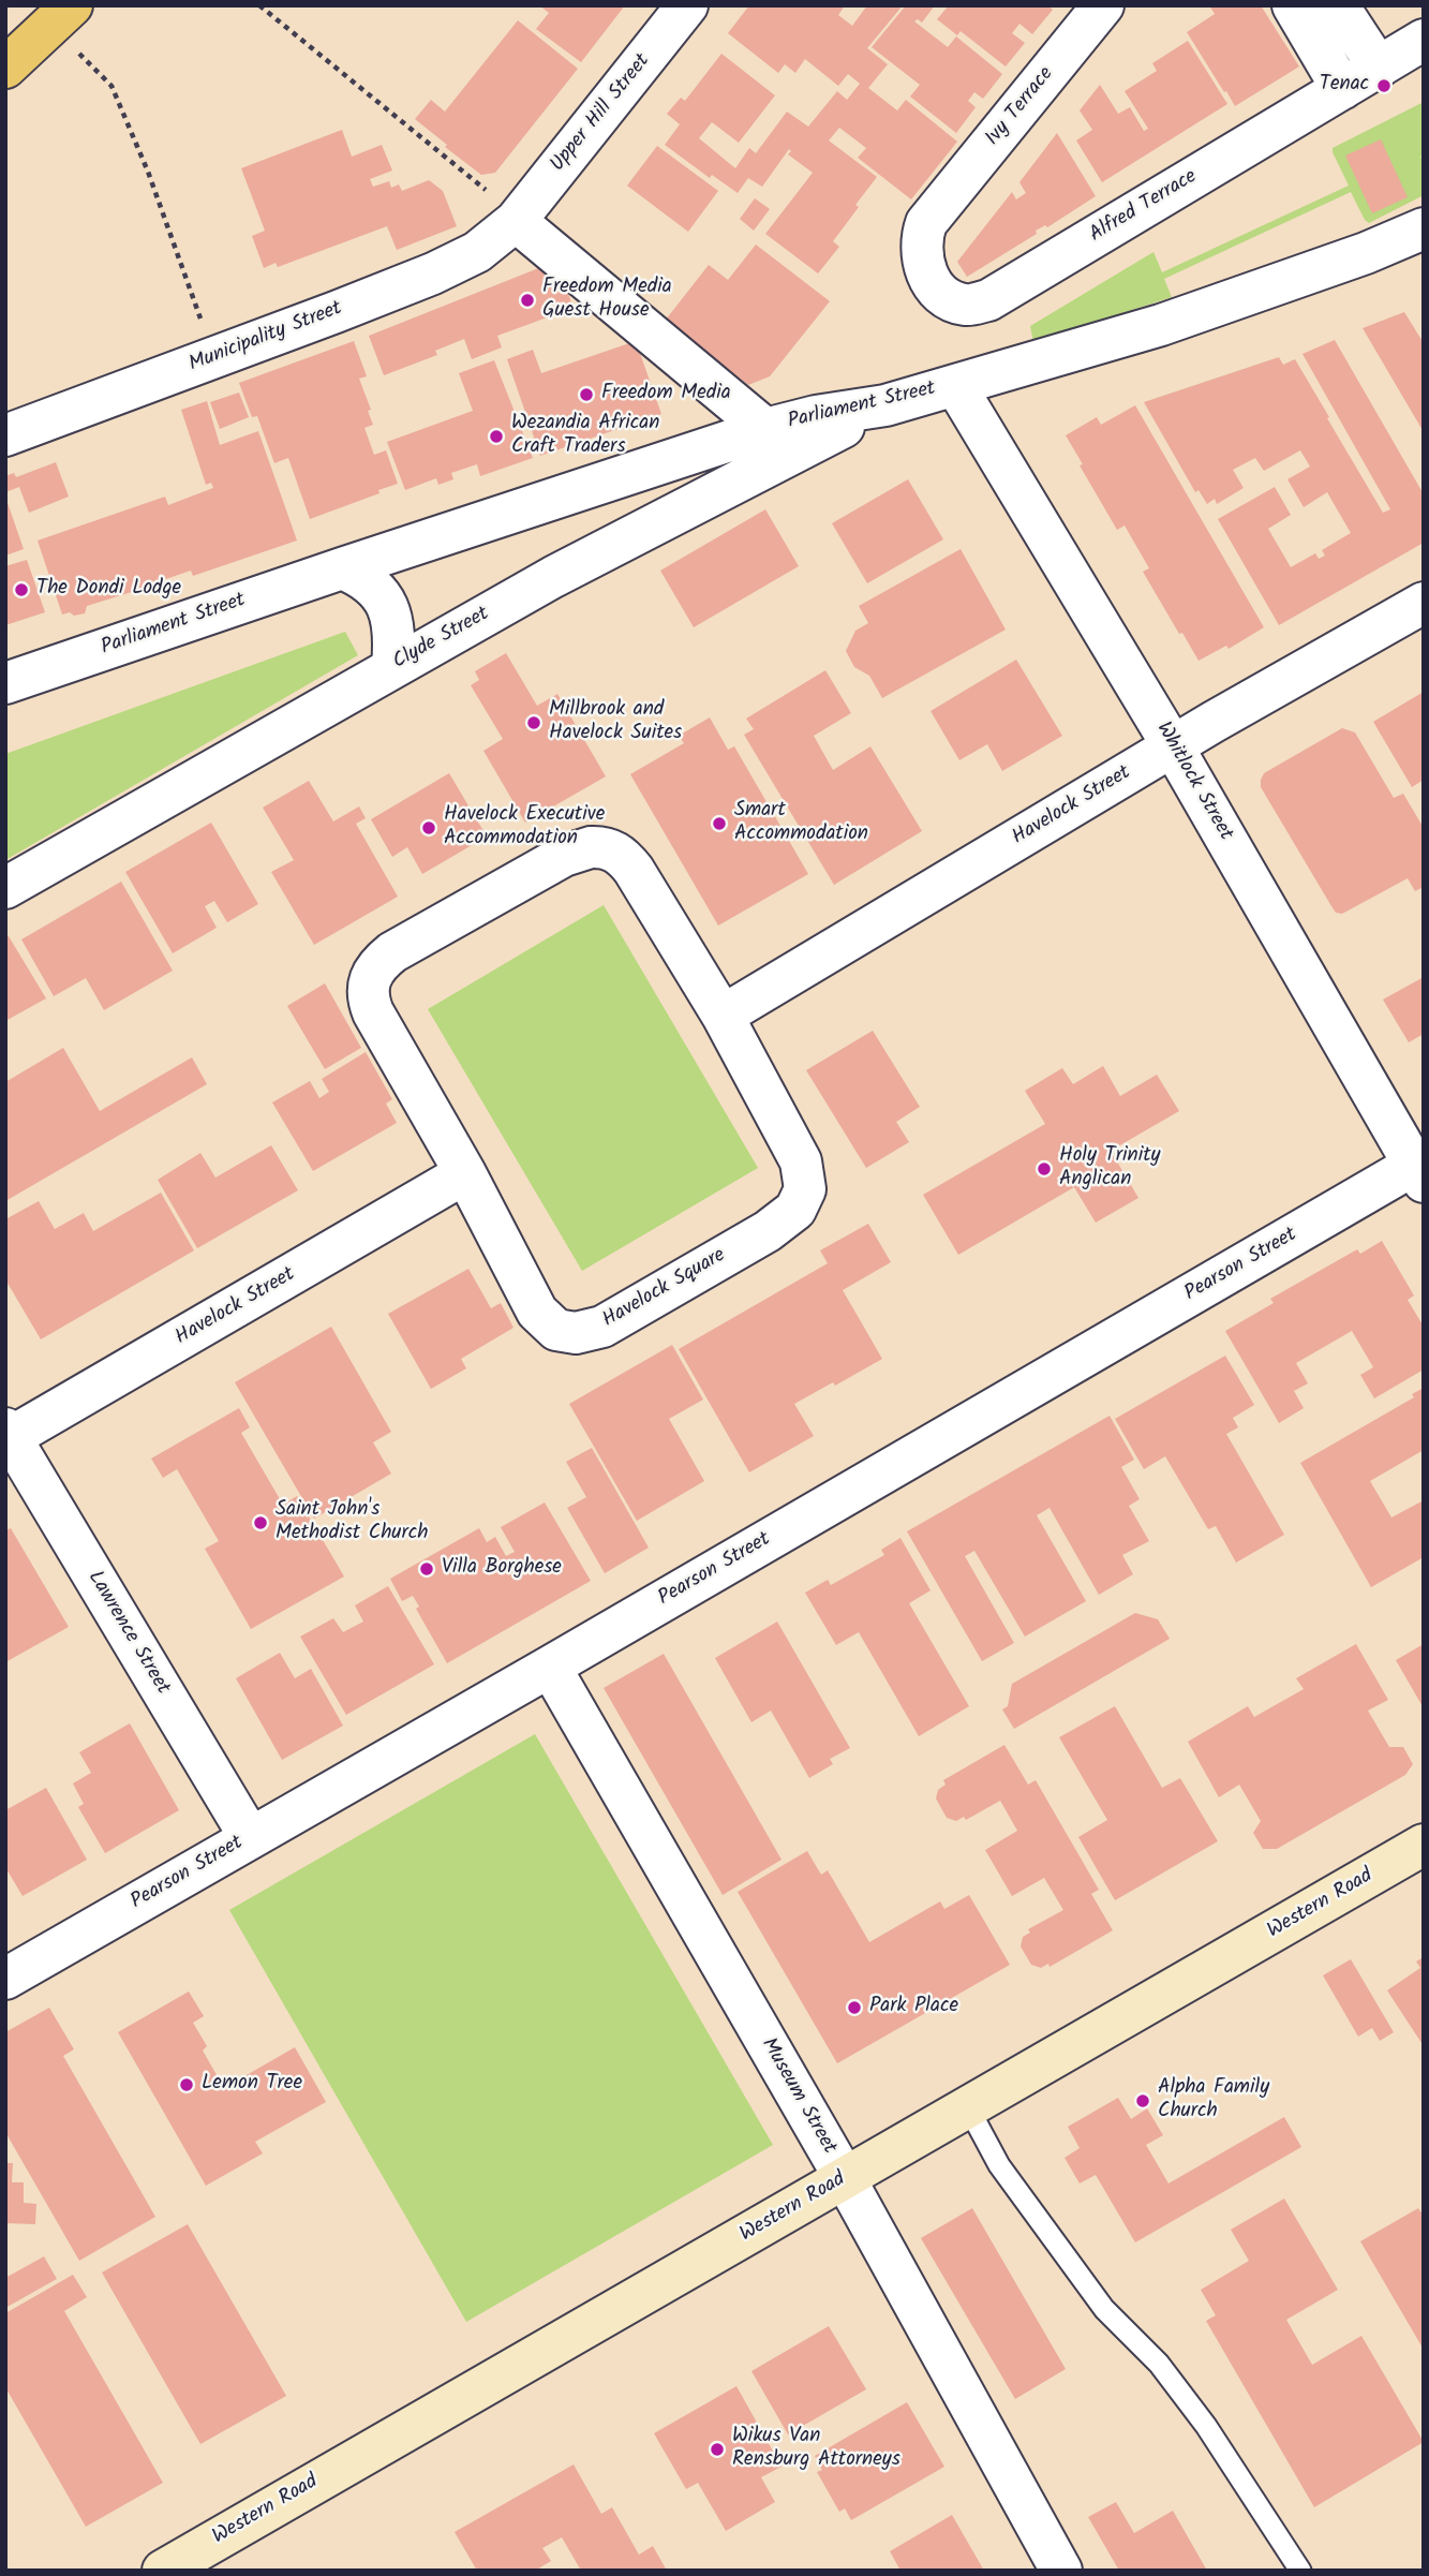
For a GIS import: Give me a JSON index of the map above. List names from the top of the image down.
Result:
{
  "streets": {
    "street": [
      "Ivy Terrace",
      "Upper Hill Street",
      "Alfred Terrace",
      "Municipality Street",
      "Parliament Street",
      "Clyde Street",
      "Whitlock Street",
      "Havelock Street",
      "Pearson Street",
      "Havelock Square",
      "Lawrence Street",
      "Western Road",
      "Museum Street"
    ]
  },
  "crossings": [
    ["Ivy Terrace", "Alfred Terrace"],
    ["Upper Hill Street", "Municipality Street"],
    ["Parliament Street", "Clyde Street"],
    ["Parliament Street", "Whitlock Street"],
    ["Whitlock Street", "Havelock Street"],
    ["Whitlock Street", "Pearson Street"],
    ["Havelock Street", "Havelock Square"],
    ["Havelock Street", "Lawrence Street"],
    ["Pearson Street", "Lawrence Street"],
    ["Pearson Street", "Museum Street"],
    ["Western Road", "Museum Street"]
  ],
  "places": [
    "Tenac",
    "Freedom Media Guest House",
    "Freedom Media",
    "Wezandia African Craft Traders",
    "The Dondi Lodge",
    "Millbrook and Havelock Suites",
    "Smart Accommodation",
    "Havelock Executive Accommodation",
    "Holy Trinity Anglican",
    "Saint John's Methodist Church",
    "Villa Borghese",
    "Park Place",
    "Lemon Tree",
    "Alpha Family Church",
    "Wikus Van Rensburg Attorneys"
  ]
}
